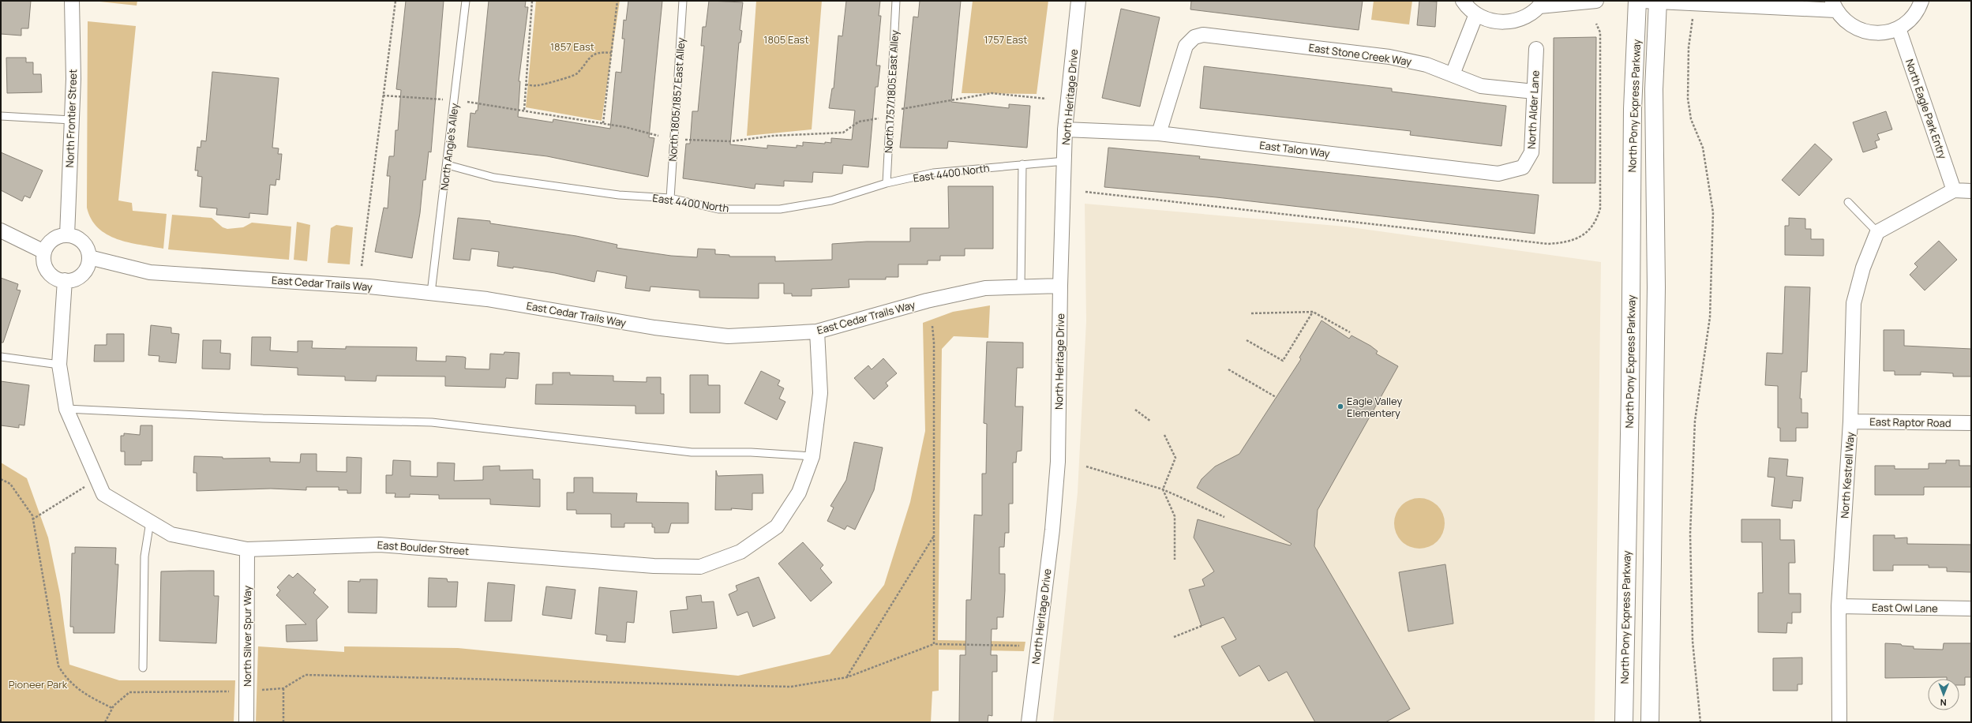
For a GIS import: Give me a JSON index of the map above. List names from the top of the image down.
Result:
{
  "streets": {
    "main road": ["North Pony Express Parkway"],
    "street": [
      "East Stone Creek Way",
      "North Heritage Drive",
      "North Eagle Park Entry",
      "North Alder Lane",
      "North Frontier Street",
      "East Talon Way",
      "East Cedar Trails Way",
      "East Raptor Road",
      "North Kestrell Way",
      "East Boulder Street",
      "East Owl Lane",
      "North Silver Spur Way"
    ],
    "lane": [
      "North 1757/1805 East Alley",
      "North 1805/1857 East Alley",
      "North Angie's Alley",
      "East 4400 North"
    ]
  },
  "crossings": [
    ["East Stone Creek Way", "North Alder Lane"],
    ["East Stone Creek Way", "East Talon Way"],
    ["North 1757/1805 East Alley", "East 4400 North"],
    ["North Heritage Drive", "East Talon Way"],
    ["North Heritage Drive", "East 4400 North"],
    ["North Heritage Drive", "East Cedar Trails Way"],
    ["North 1805/1857 East Alley", "East 4400 North"],
    ["North Alder Lane", "East Talon Way"],
    ["North Frontier Street", "East Cedar Trails Way"],
    ["North Angie's Alley", "East 4400 North"],
    ["North Angie's Alley", "East Cedar Trails Way"],
    ["East Raptor Road", "North Kestrell Way"],
    ["North Kestrell Way", "East Owl Lane"],
    ["East Boulder Street", "North Silver Spur Way"]
  ],
  "parks": [
    "1805 East",
    "1757 East",
    "1857 East",
    "Pioneer Park"
  ],
  "places": ["Eagle Valley Elementery"],
  "north": "bottom"
}
